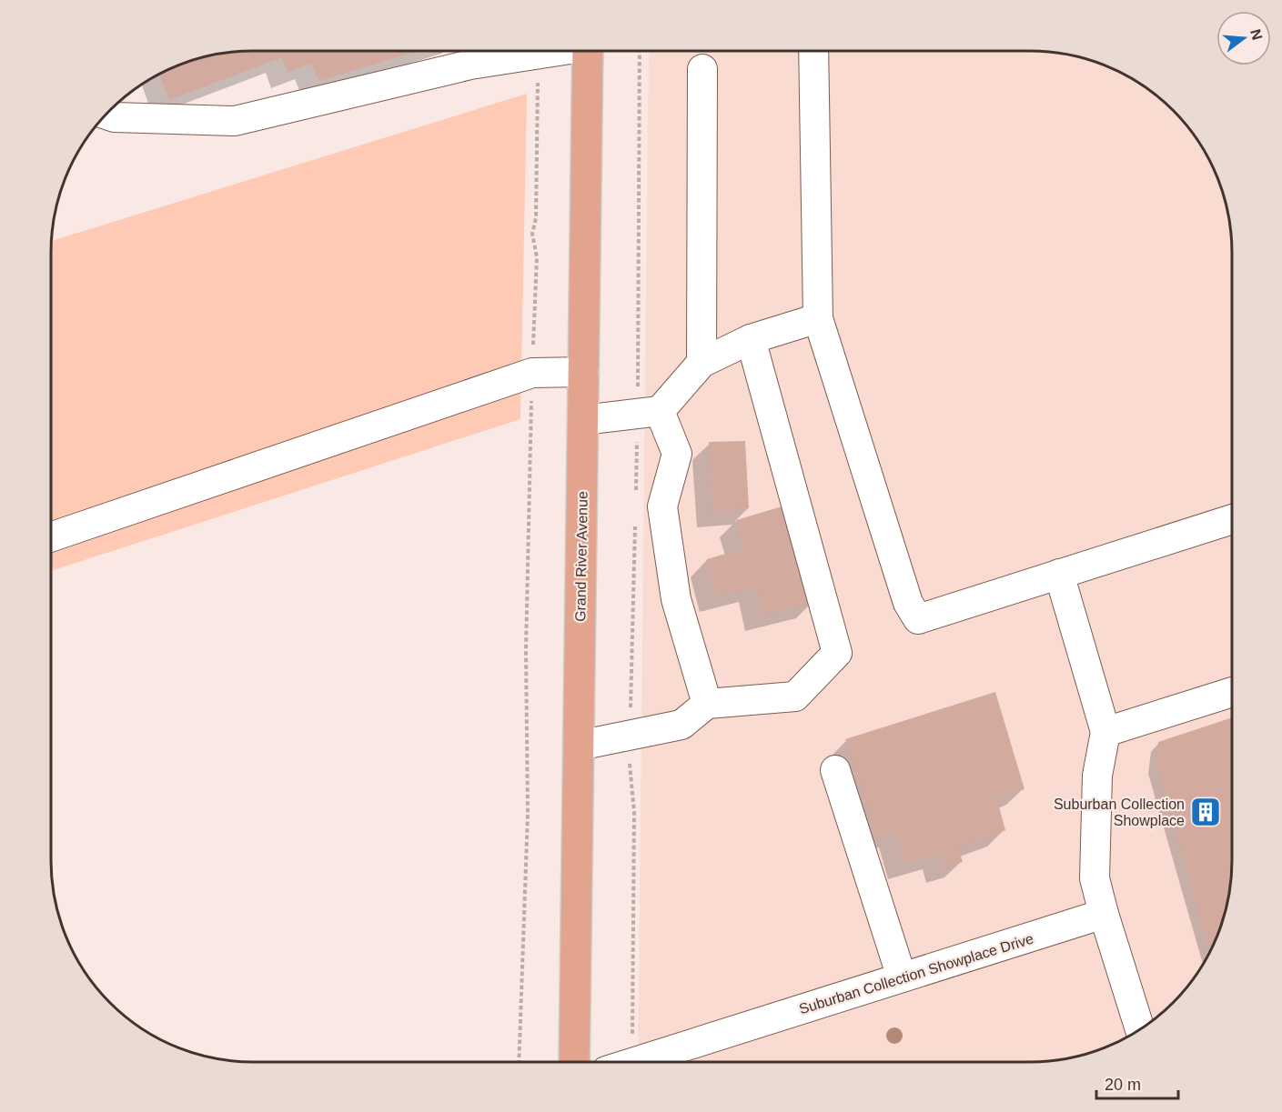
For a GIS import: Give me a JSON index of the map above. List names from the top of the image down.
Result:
{
  "streets": {
    "main road": ["Grand River Avenue"],
    "lane": ["Suburban Collection Showplace Drive"]
  },
  "places": {
    "building": ["Suburban Collection Showplace"]
  },
  "scale_bar": "20 m",
  "north": "right"
}
